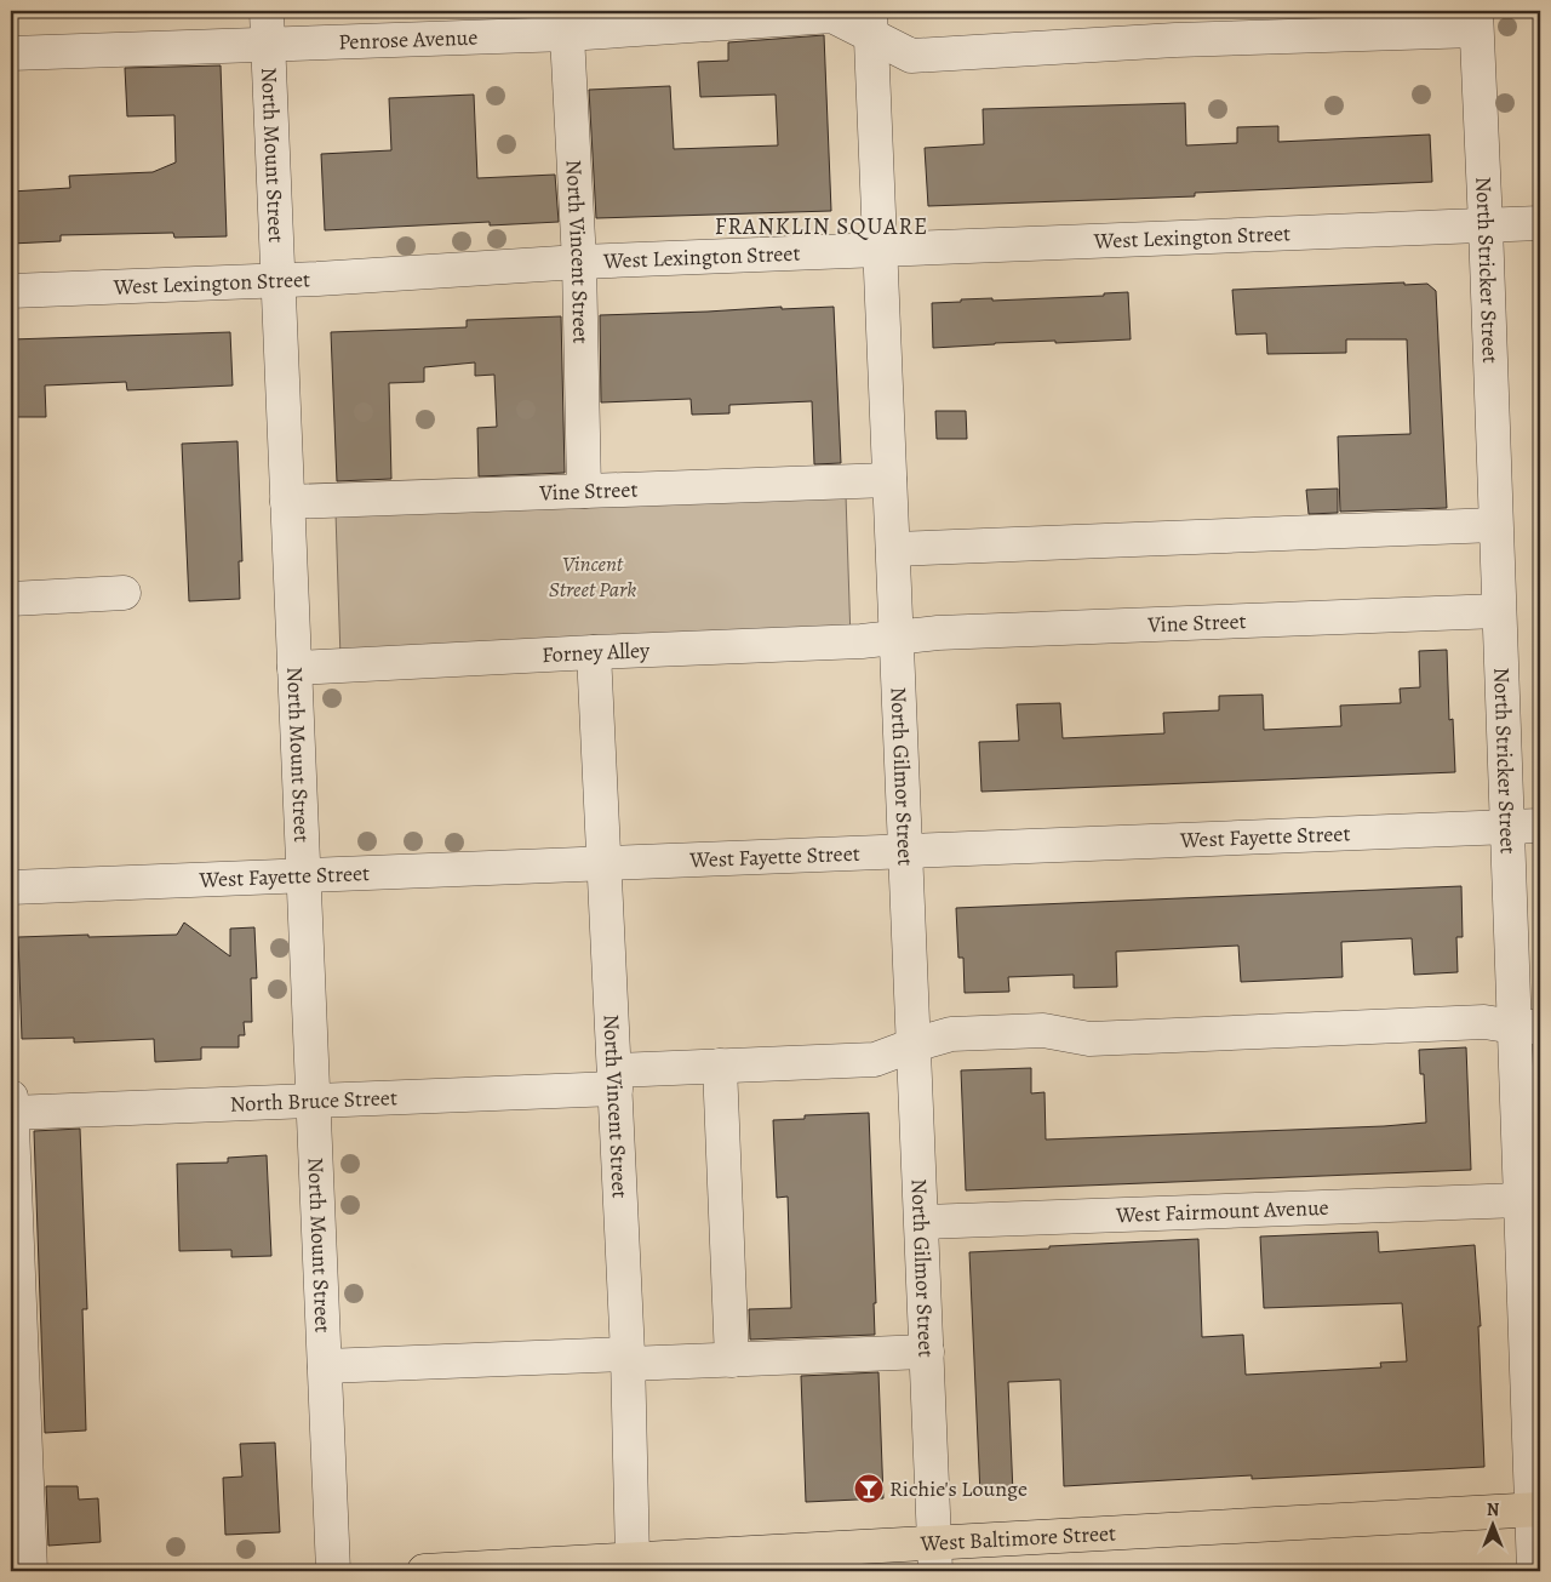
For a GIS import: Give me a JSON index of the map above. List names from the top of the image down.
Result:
{
  "streets": {
    "main road": ["West Baltimore Street"],
    "street": [
      "Penrose Avenue",
      "North Mount Street",
      "West Lexington Street",
      "North Vincent Street",
      "North Stricker Street",
      "Vine Street",
      "Forney Alley",
      "North Gilmor Street",
      "West Fayette Street",
      "North Bruce Street",
      "West Fairmount Avenue"
    ]
  },
  "crossings": [
    ["Penrose Avenue", "North Mount Street"],
    ["Penrose Avenue", "North Vincent Street"],
    ["Penrose Avenue", "North Stricker Street"],
    ["Penrose Avenue", "North Gilmor Street"],
    ["North Mount Street", "West Lexington Street"],
    ["North Mount Street", "Vine Street"],
    ["North Mount Street", "Forney Alley"],
    ["North Mount Street", "West Fayette Street"],
    ["North Mount Street", "North Bruce Street"],
    ["West Lexington Street", "North Vincent Street"],
    ["West Lexington Street", "North Stricker Street"],
    ["West Lexington Street", "North Gilmor Street"],
    ["North Vincent Street", "Vine Street"],
    ["North Vincent Street", "Forney Alley"],
    ["North Vincent Street", "West Fayette Street"],
    ["North Vincent Street", "North Bruce Street"],
    ["North Vincent Street", "West Baltimore Street"],
    ["North Stricker Street", "Vine Street"],
    ["North Stricker Street", "West Fayette Street"],
    ["North Stricker Street", "North Bruce Street"],
    ["North Stricker Street", "West Fairmount Avenue"],
    ["North Stricker Street", "West Baltimore Street"],
    ["Vine Street", "Forney Alley"],
    ["Vine Street", "North Gilmor Street"],
    ["Forney Alley", "North Gilmor Street"],
    ["North Gilmor Street", "West Fayette Street"],
    ["North Gilmor Street", "North Bruce Street"],
    ["North Gilmor Street", "West Fairmount Avenue"],
    ["North Gilmor Street", "West Baltimore Street"]
  ],
  "districts": ["FRANKLIN SQUARE"],
  "parks": ["Vincent Street Park"],
  "places": {
    "bar": ["Richie's Lounge"]
  },
  "north": "top"
}
